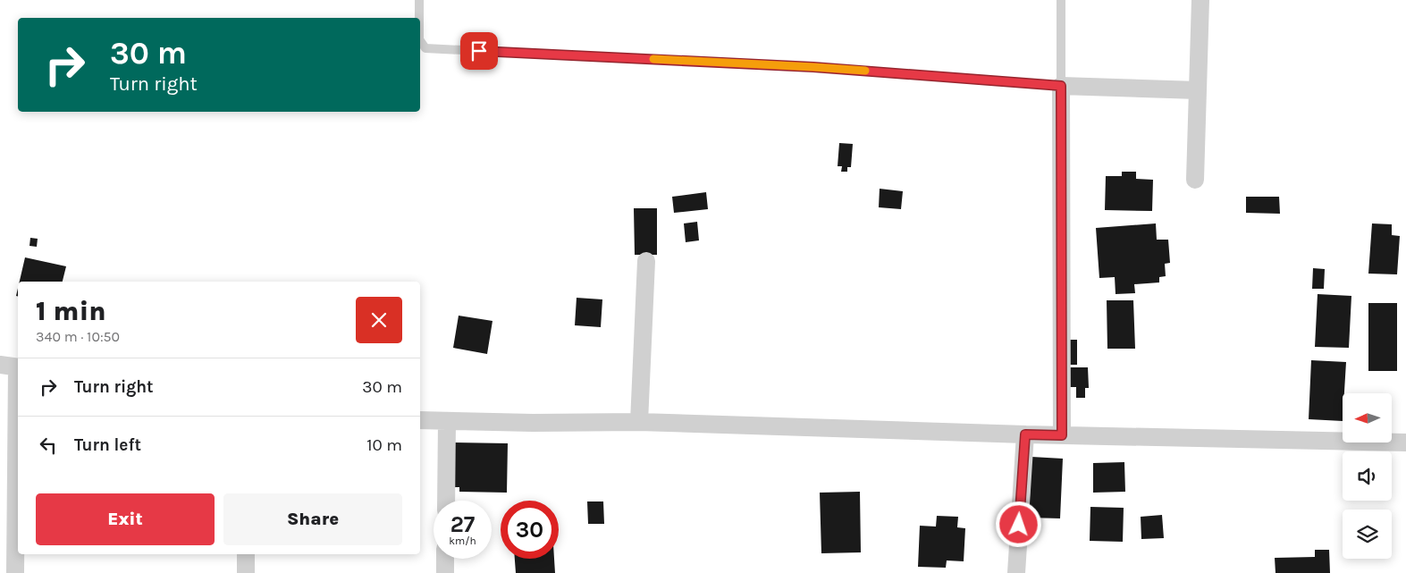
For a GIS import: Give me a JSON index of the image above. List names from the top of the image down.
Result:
{
  "north": "left",
  "page": {
    "turn": ["30 m", "Turn right"],
    "heading": ["1 min", "340 m · 10:50"],
    "list": [
      {
        "name": "Turn right",
        "value": "30 m"
      },
      {
        "name": "Turn left",
        "value": "10 m"
      }
    ],
    "buttons": ["Exit", "Share"],
    "speed": "27 km/h",
    "limit": "30"
  }
}
